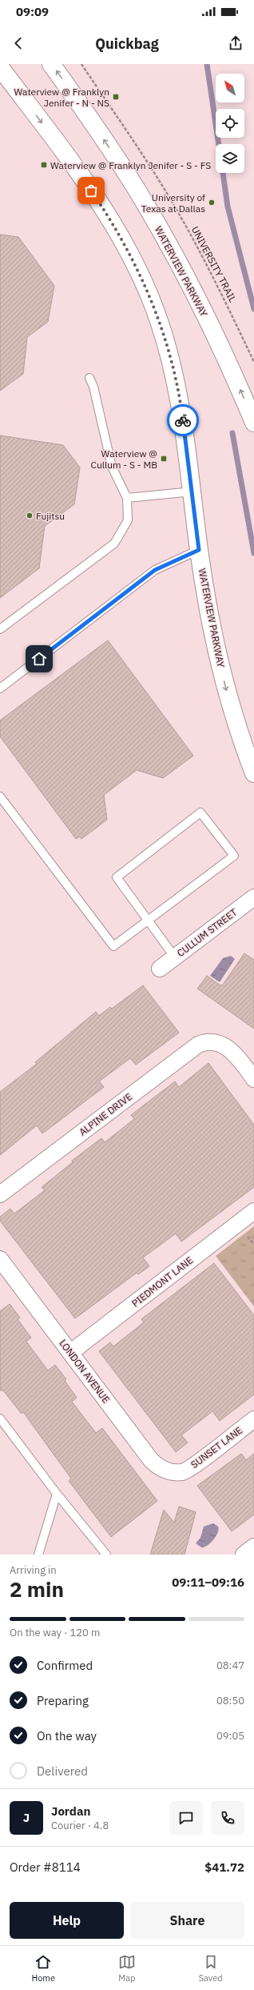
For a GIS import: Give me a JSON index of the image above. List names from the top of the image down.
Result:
{
  "streets": {
    "main road": ["WATERVIEW PARKWAY"],
    "street": [
      "CULLUM STREET",
      "ALPINE DRIVE",
      "PIEDMONT LANE",
      "LONDON AVENUE",
      "SUNSET LANE"
    ],
    "path": ["UNIVERSITY TRAIL"]
  },
  "crossings": [
    ["PIEDMONT LANE", "LONDON AVENUE"],
    ["LONDON AVENUE", "SUNSET LANE"]
  ],
  "places": {
    "transit": ["Waterview @ Franklyn Jenifer - N - NS", "Waterview @ Franklyn Jenifer - S - FS", "Waterview @ Cullum - S - MB"],
    "other": ["University of Texas at Dallas", "Fujitsu"]
  },
  "north": "top left",
  "page": {
    "status": "09:09",
    "header": "Quickbag",
    "heading": ["2 min", "Arriving in", "09:11–09:16"],
    "panel": [
      "Jordan",
      "Courier · 4.8",
      "Order #8114",
      "$41.72"
    ],
    "bar": "On the way · 120 m",
    "list": [
      ["Confirmed", "08:47"],
      ["Preparing", "08:50"],
      ["On the way", "09:05"],
      "Delivered"
    ],
    "round": "J",
    "buttons": ["Help", "Share"],
    "tabs": ["Home", "Map", "Saved"]
  }
}
